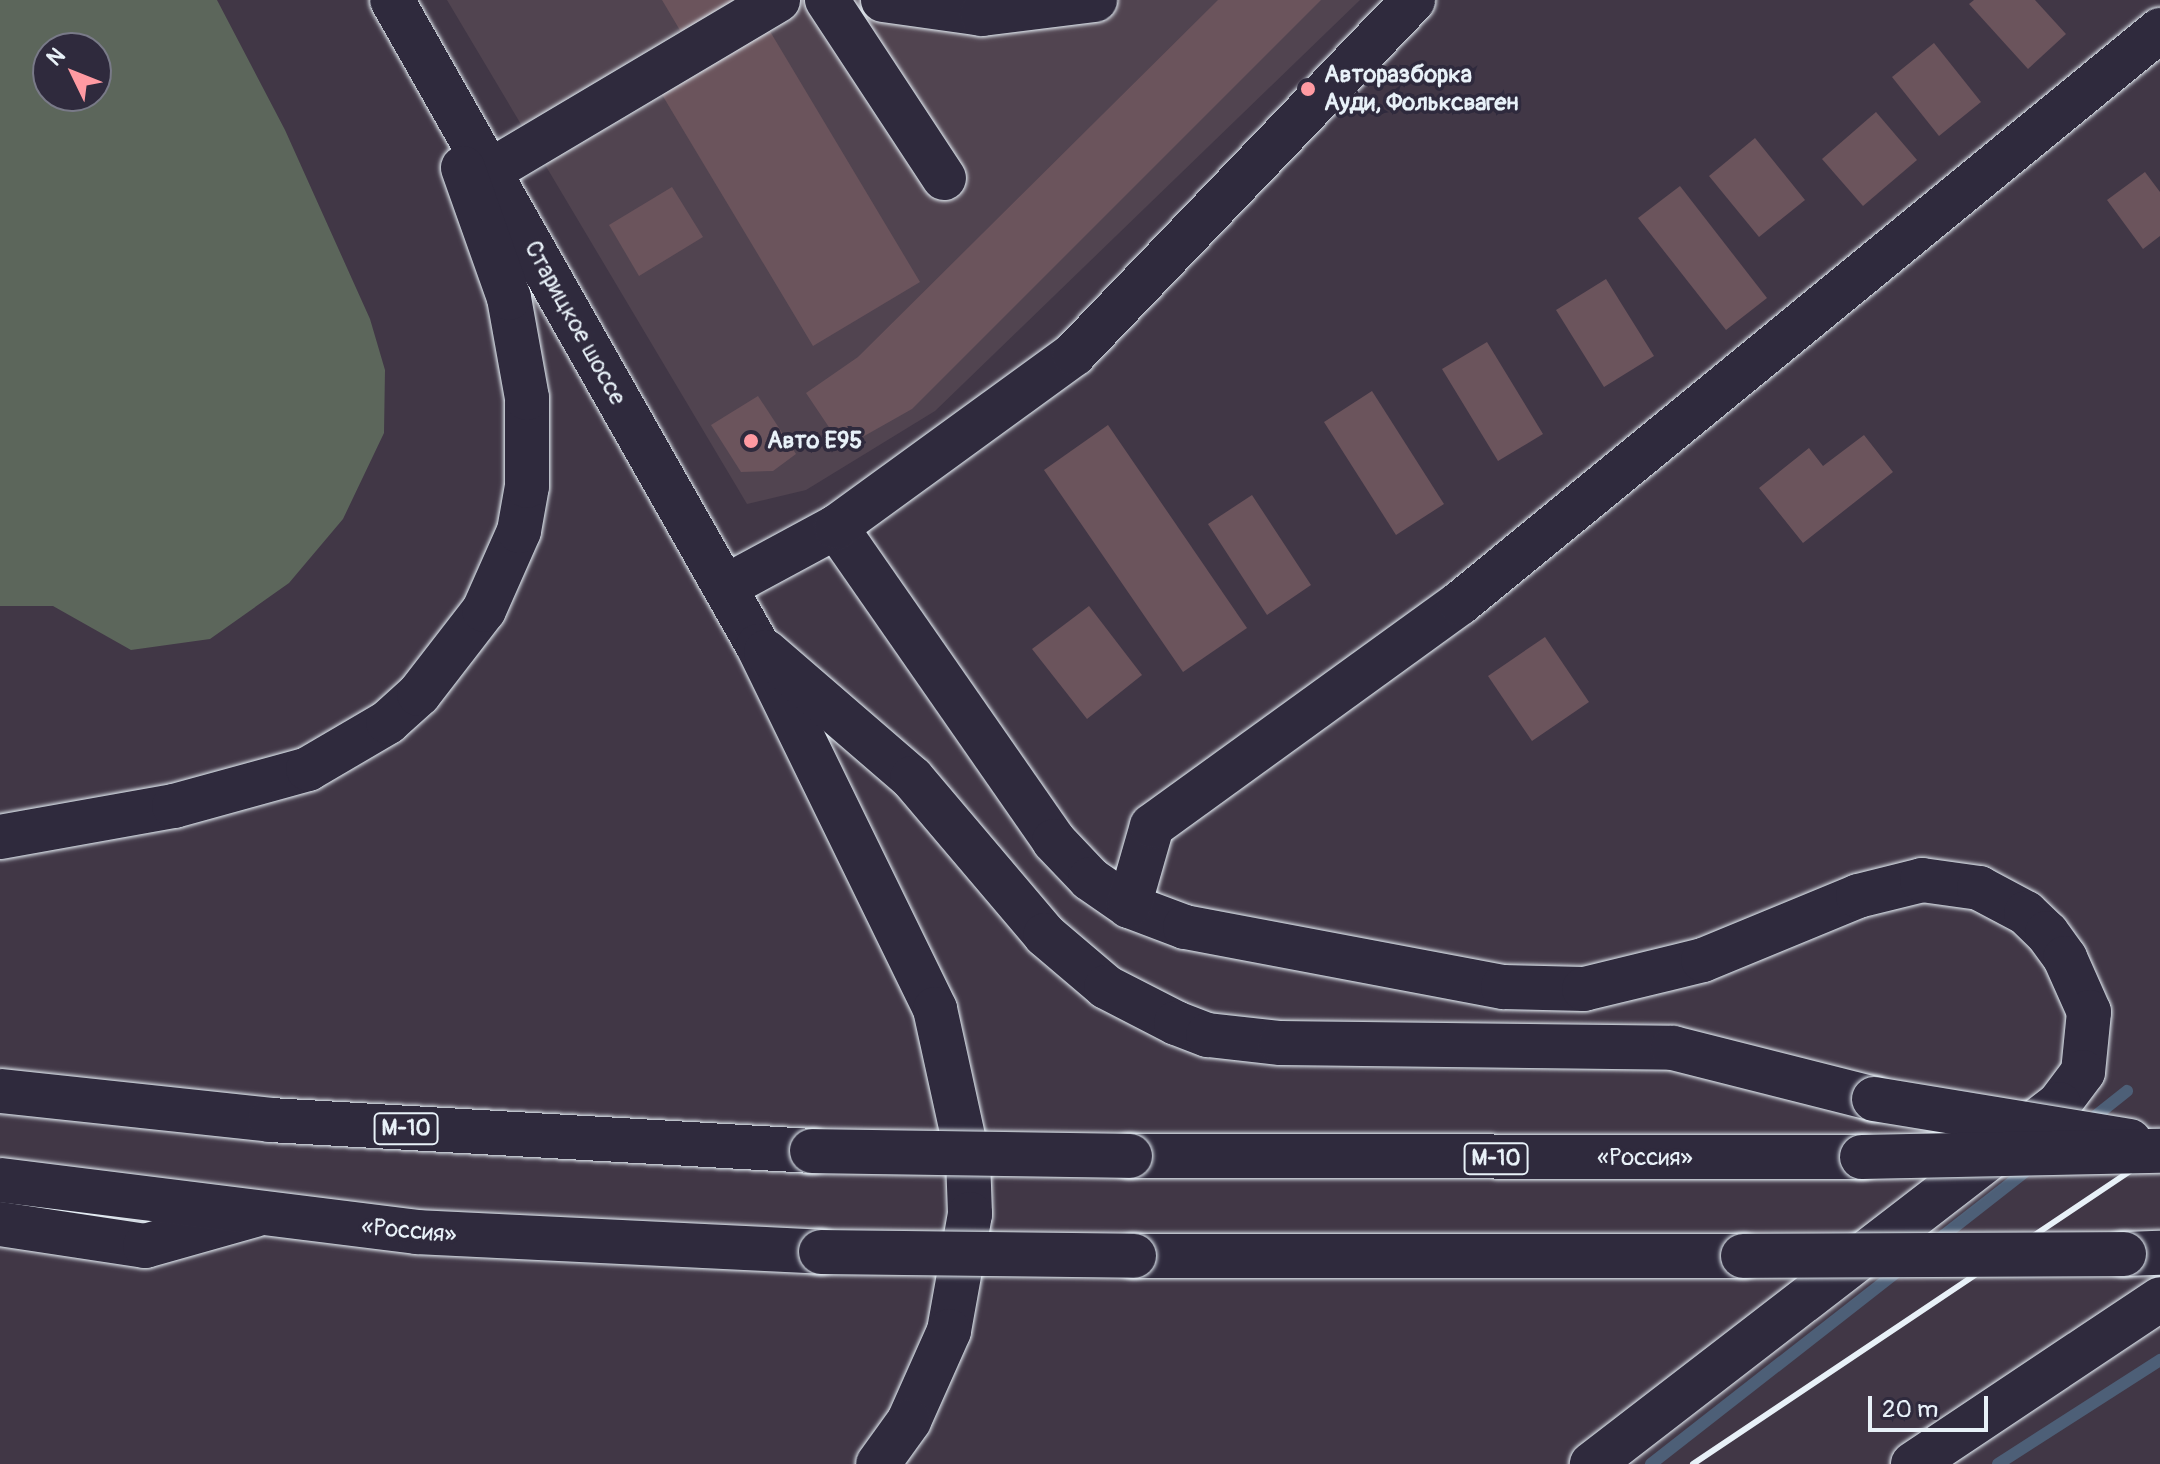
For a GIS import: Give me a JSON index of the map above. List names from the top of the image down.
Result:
{
  "streets": {
    "main road": ["Старицкое шоссе", "М-10", "«Россия»"]
  },
  "places": ["Авторазборка Ауди, Фольксваген", "Авто E95"],
  "scale_bar": "20 m",
  "north": "top left"
}
